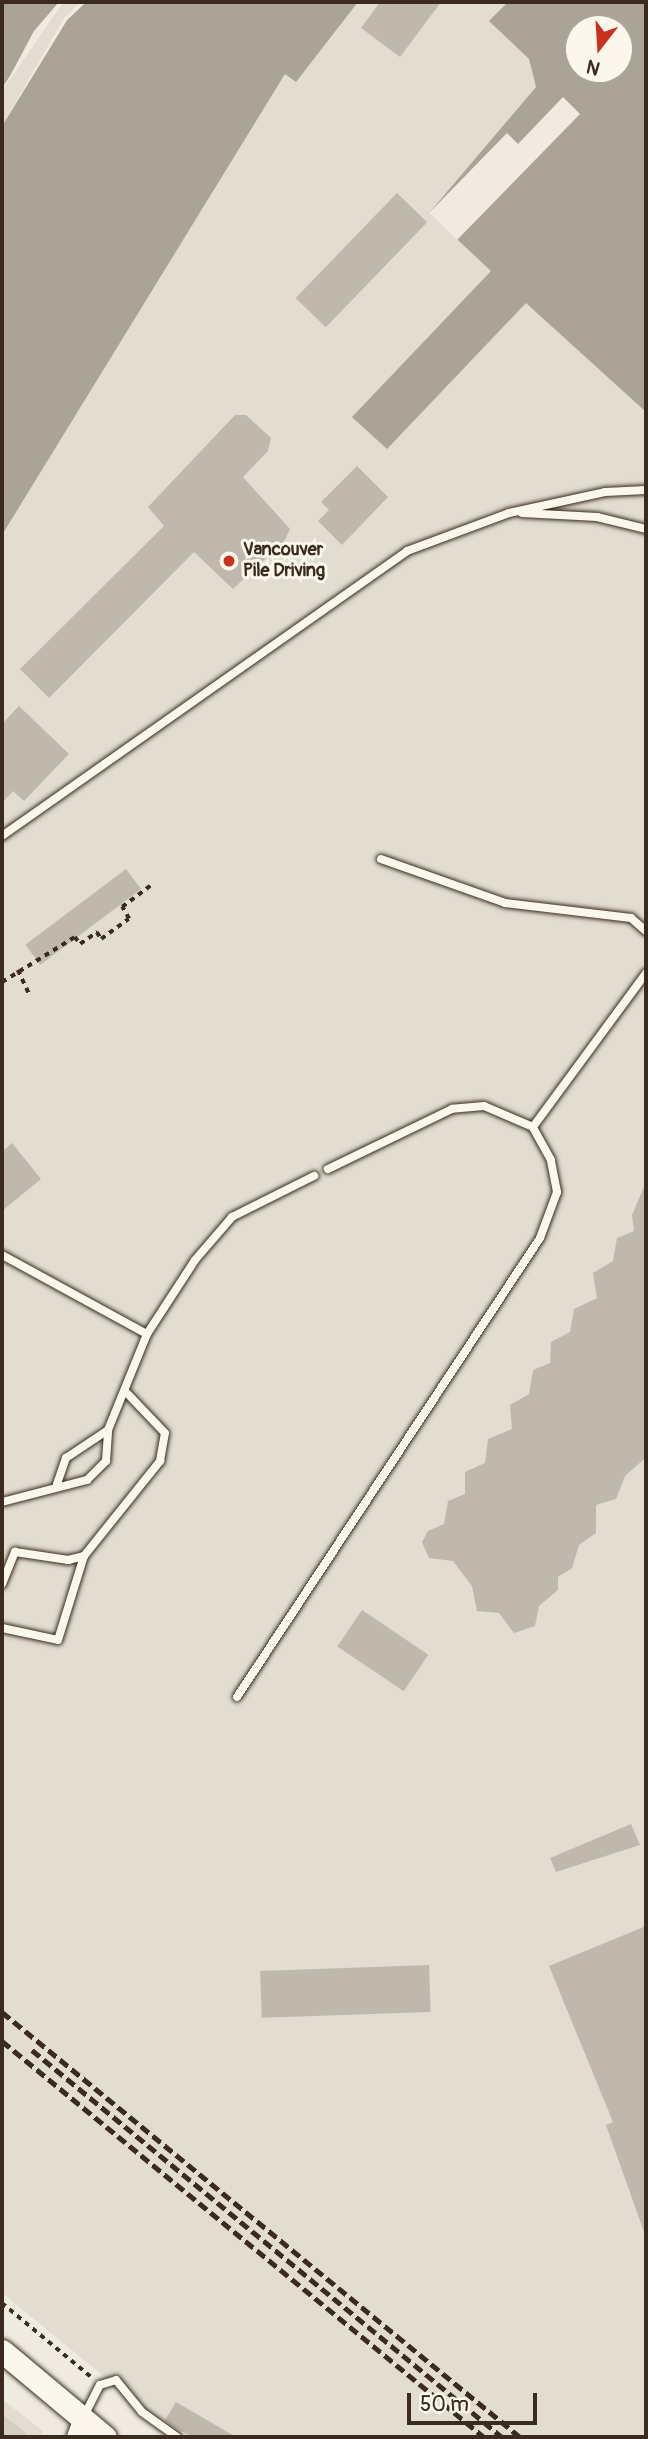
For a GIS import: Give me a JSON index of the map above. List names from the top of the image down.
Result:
{
  "places": ["Vancouver Pile Driving"],
  "scale_bar": "50 m",
  "north": "bottom"
}
